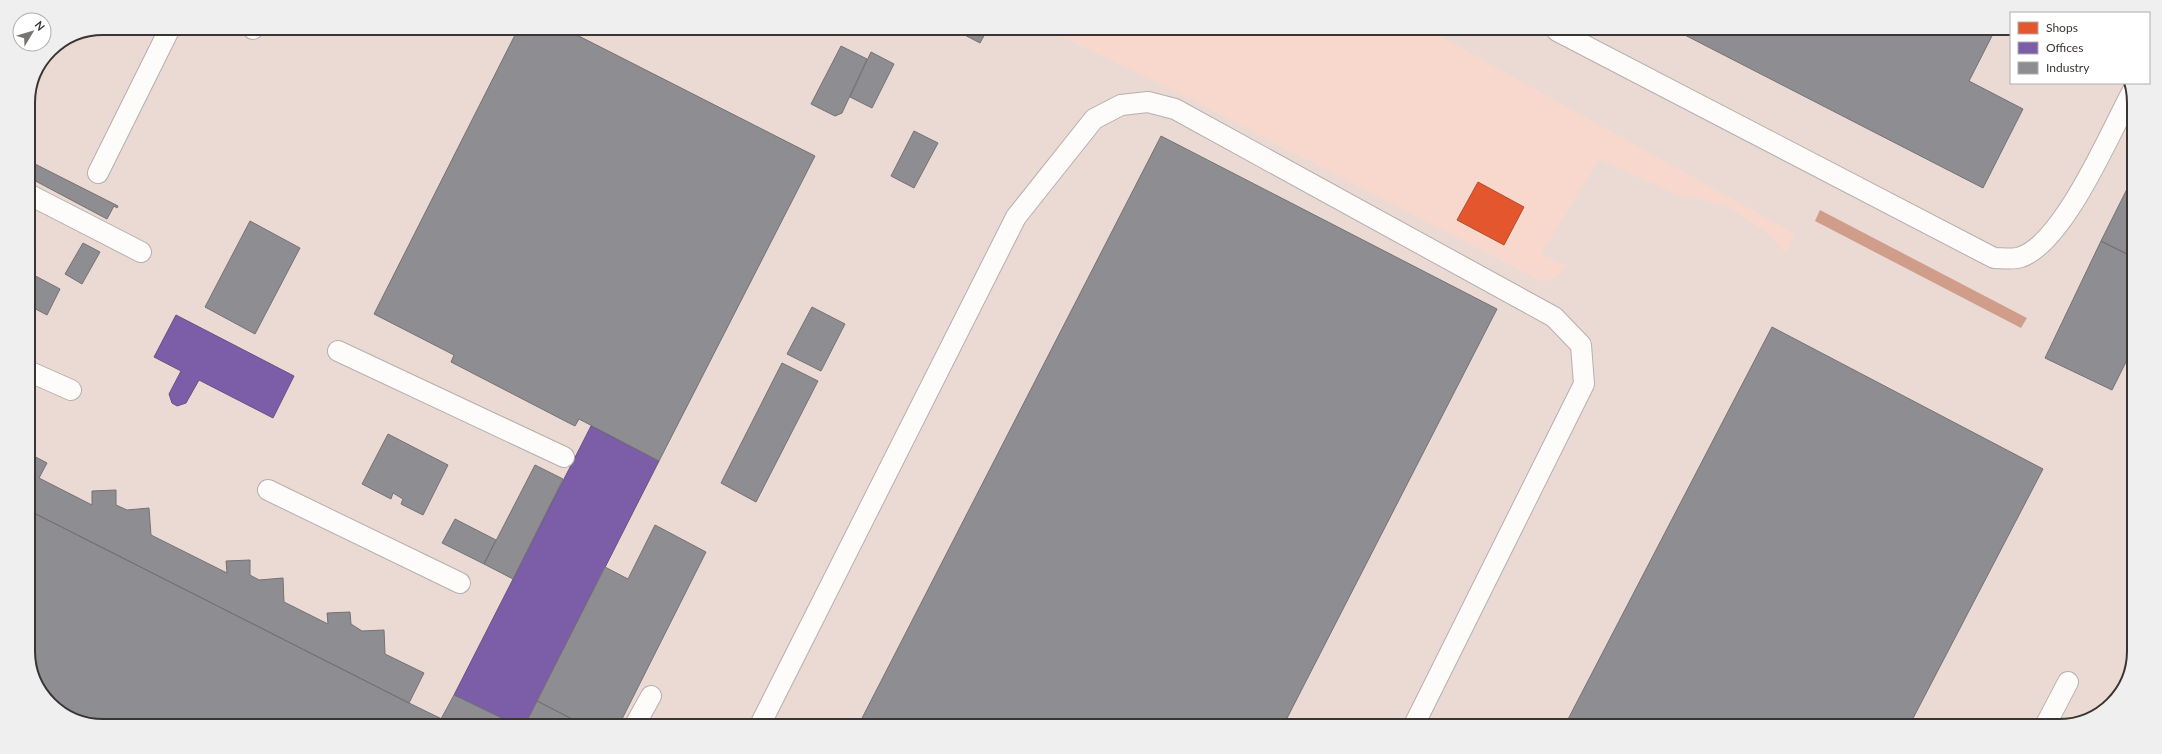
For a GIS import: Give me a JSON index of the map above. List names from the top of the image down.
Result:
{
  "legend": ["Shops", "Offices", "Industry"],
  "north": "top right"
}
